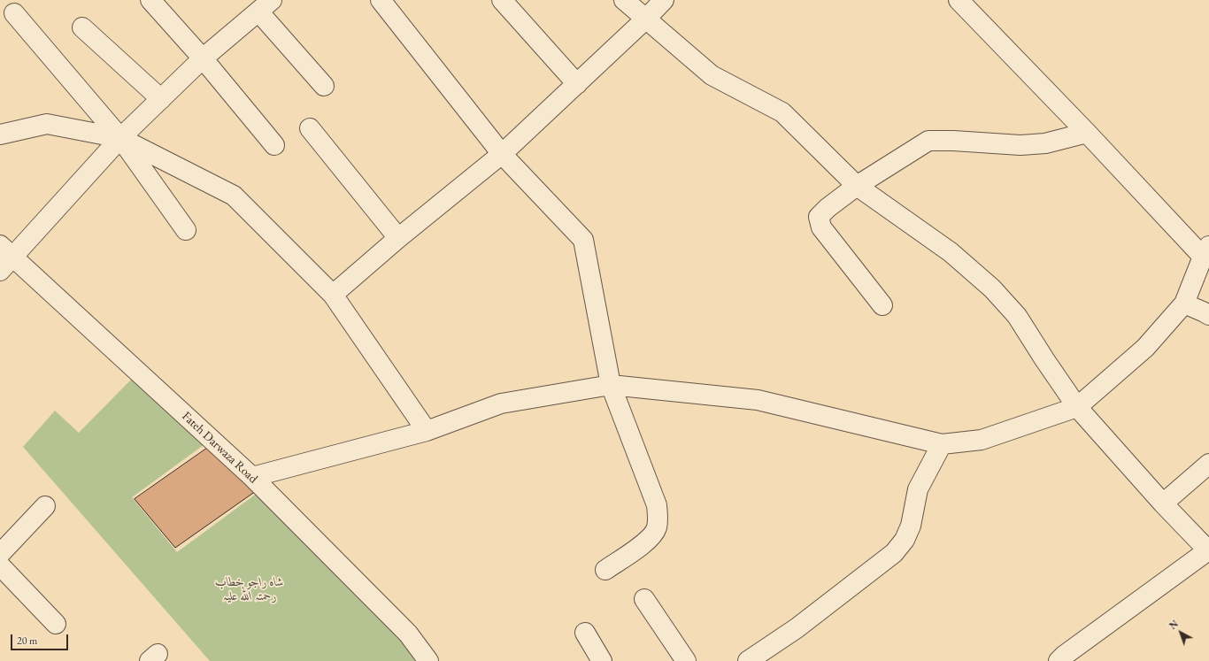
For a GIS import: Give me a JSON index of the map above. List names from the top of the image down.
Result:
{
  "streets": {
    "street": ["Fateh Darwaza Road"]
  },
  "parks": ["شاہ راجو خطاب رحمتہ اللہ علیہ"],
  "scale_bar": "20 m",
  "north": "top left"
}
